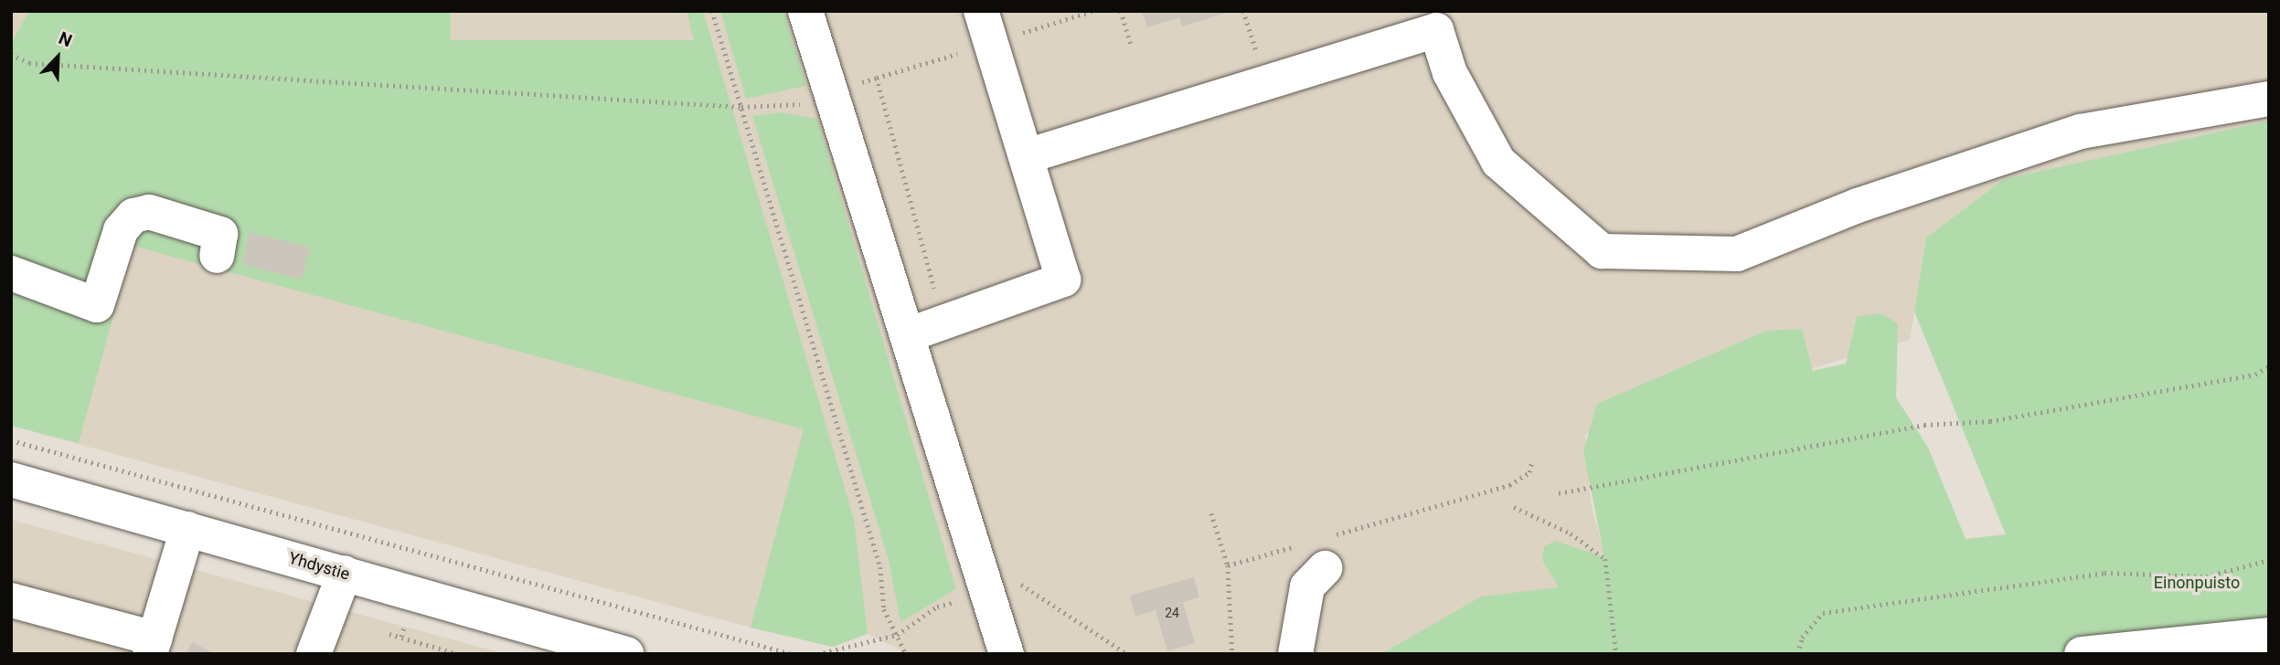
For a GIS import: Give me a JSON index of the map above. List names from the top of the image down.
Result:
{
  "streets": {
    "street": ["Yhdystie"]
  },
  "parks": ["Einonpuisto"],
  "house_numbers": ["24"],
  "north": "top right"
}
